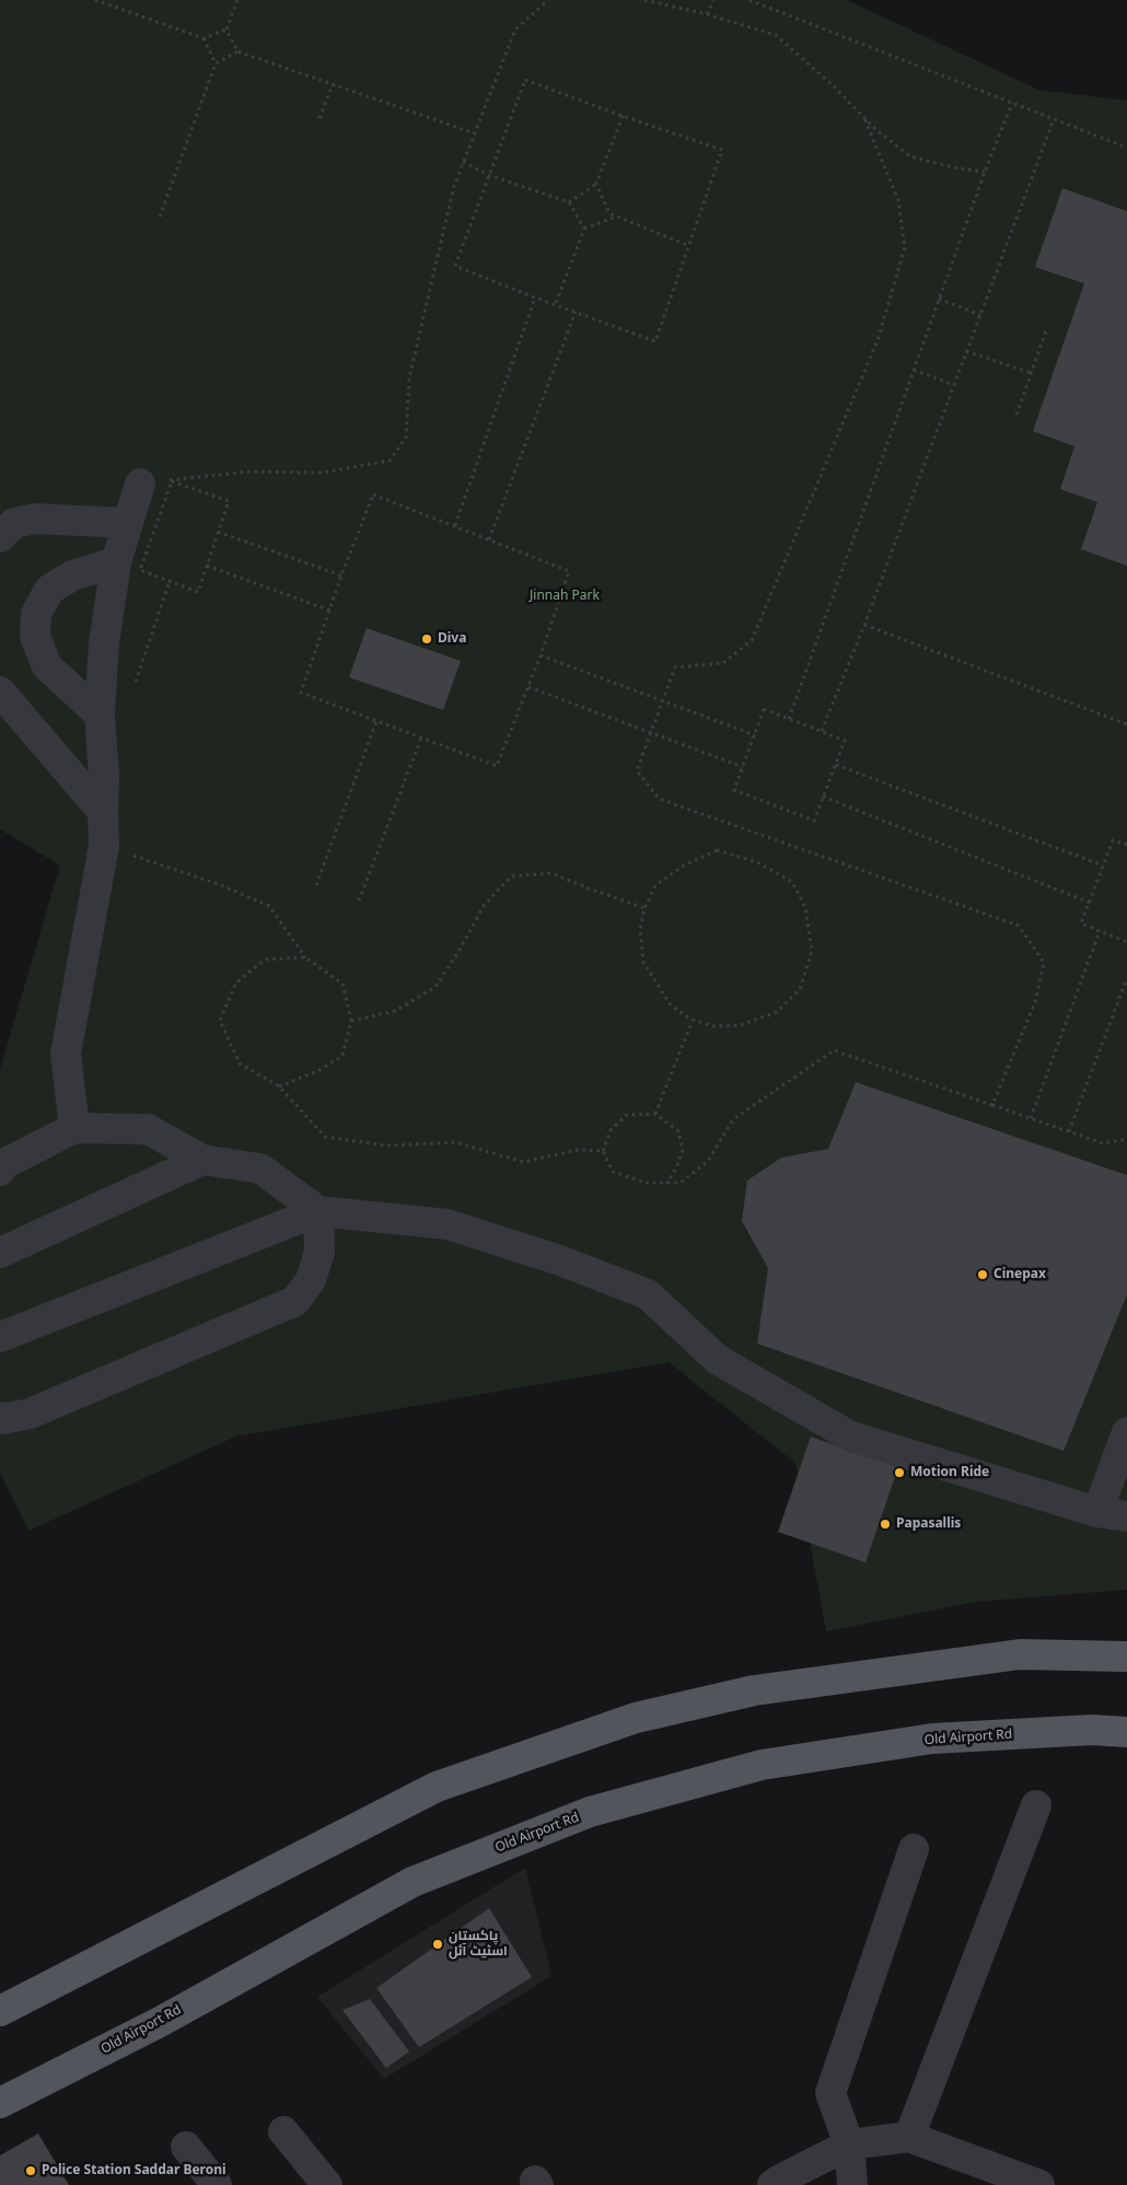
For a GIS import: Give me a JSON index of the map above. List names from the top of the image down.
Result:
{
  "streets": {
    "main road": ["Old Airport Rd"]
  },
  "parks": ["Jinnah Park"],
  "places": [
    "Diva",
    "Cinepax",
    "Motion Ride",
    "Papasallis",
    "پاکستان اسٹیٹ آئل",
    "Police Station Saddar Beroni"
  ]
}
